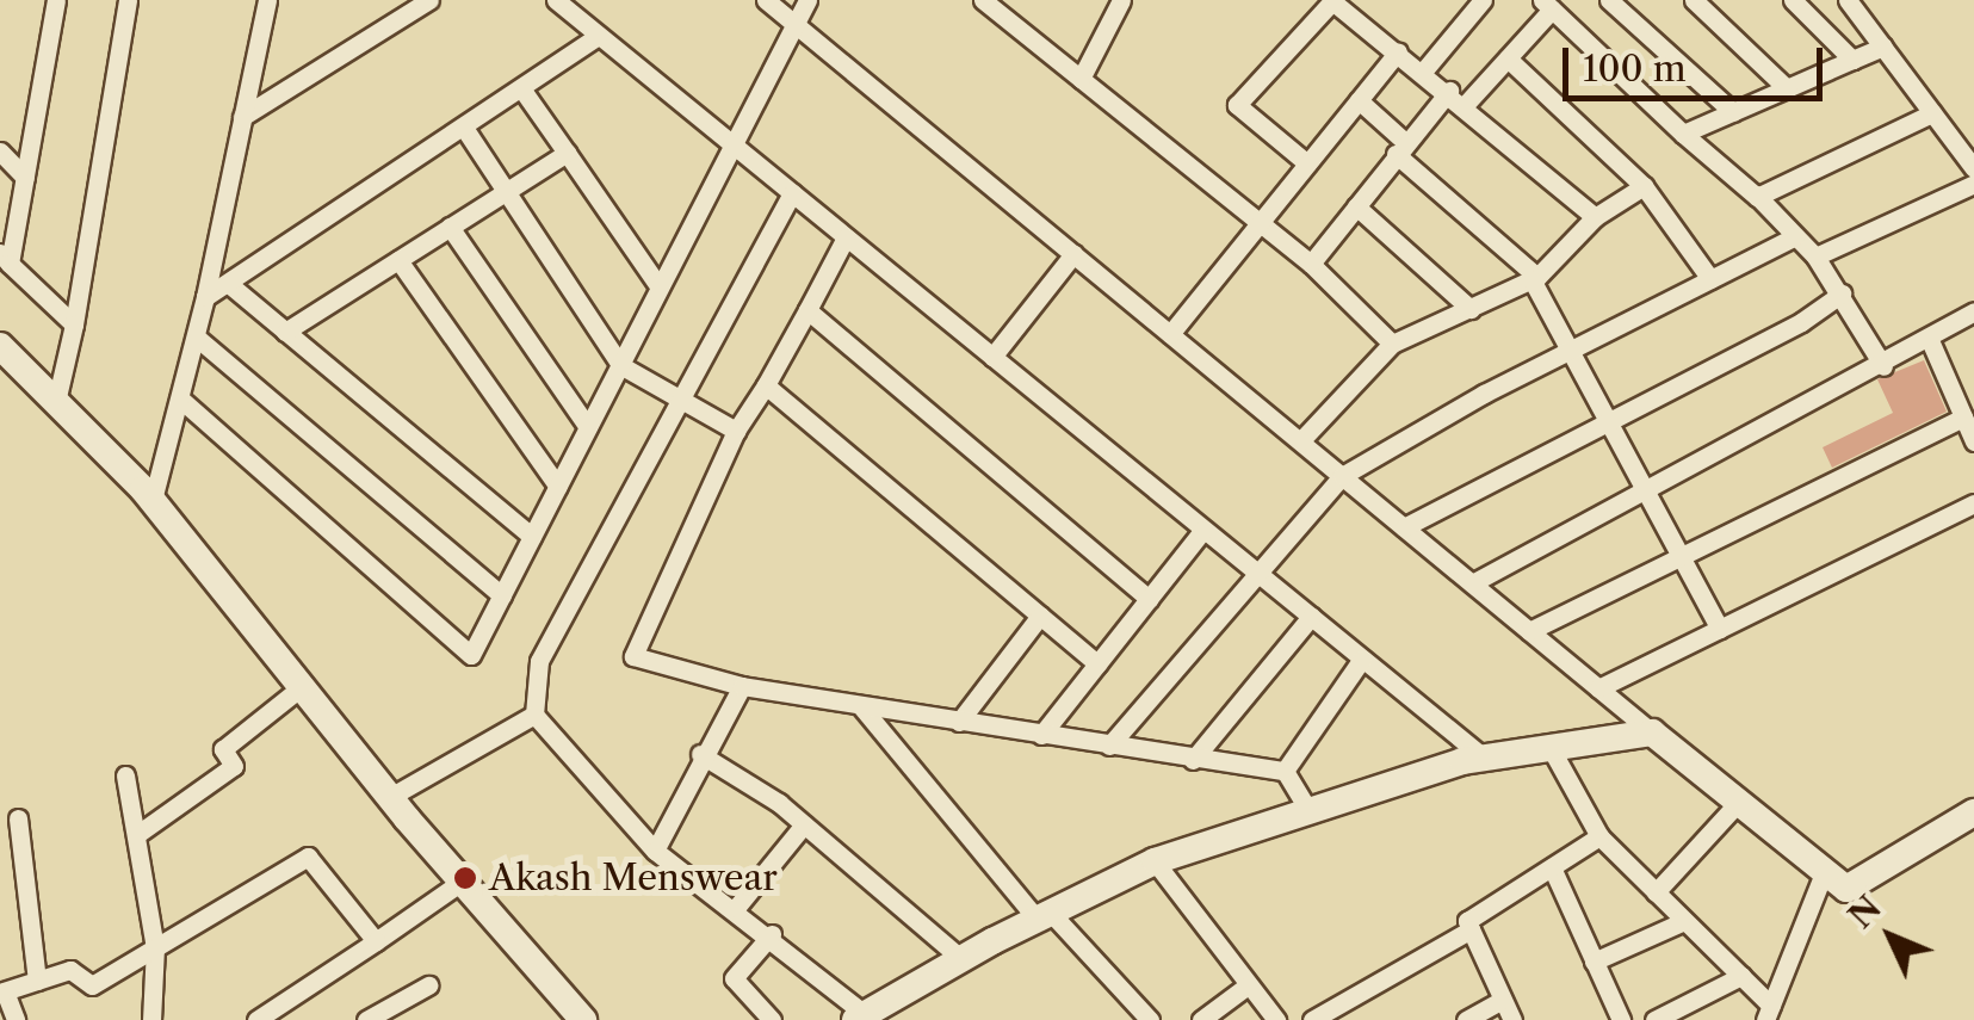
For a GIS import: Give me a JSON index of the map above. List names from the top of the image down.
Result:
{
  "places": ["Akash Menswear"],
  "scale_bar": "100 m",
  "north": "top left"
}
